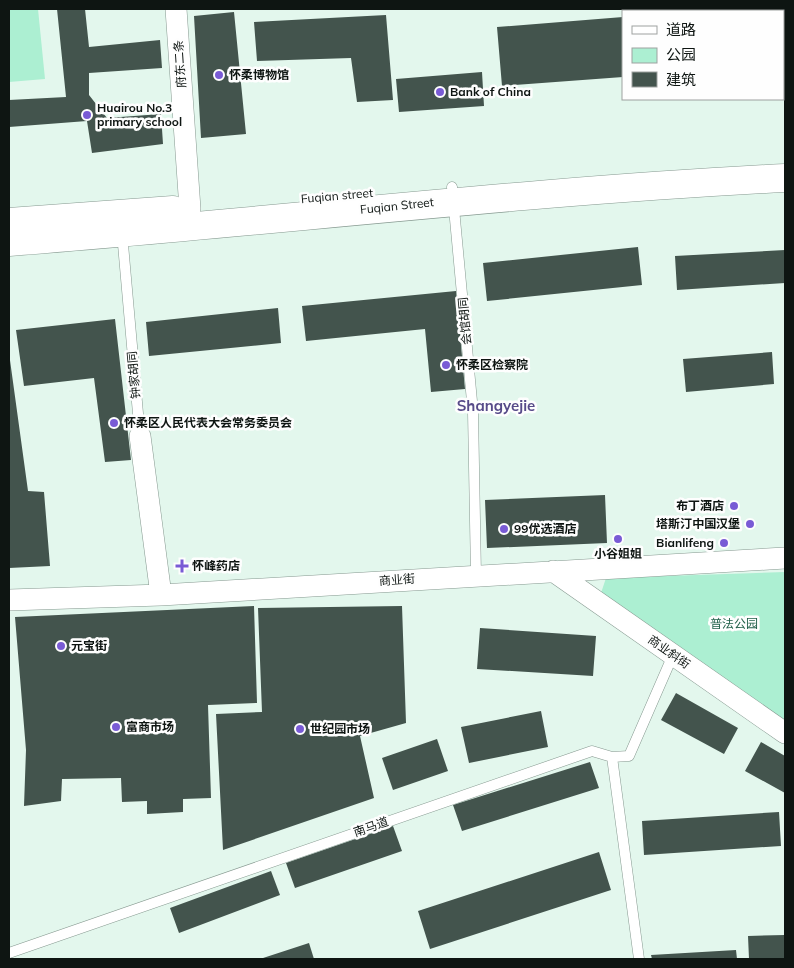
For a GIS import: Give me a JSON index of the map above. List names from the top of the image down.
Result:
{
  "streets": {
    "main road": ["Fuqian street", "Fuqian Street"],
    "street": [
      "府东二条",
      "钟家胡同",
      "商业街",
      "商业斜街"
    ],
    "lane": ["会馆胡同", "南马道"]
  },
  "crossings": [
    ["府东二条", "Fuqian street"],
    ["Fuqian street", "Fuqian Street"],
    ["Fuqian street", "会馆胡同"],
    ["Fuqian street", "钟家胡同"],
    ["Fuqian Street", "会馆胡同"],
    ["Fuqian Street", "钟家胡同"],
    ["会馆胡同", "商业街"],
    ["钟家胡同", "商业街"],
    ["商业街", "商业斜街"]
  ],
  "districts": ["Shangyejie"],
  "parks": ["普法公园"],
  "places": {
    "other": [
      "怀柔博物馆",
      "Bank of China",
      "Huairou No.3 primary school",
      "怀柔区检察院",
      "怀柔区人民代表大会常务委员会",
      "布丁酒店",
      "塔斯汀中国汉堡",
      "99优选酒店",
      "小谷姐姐",
      "Bianlifeng",
      "元宝街",
      "富商市场",
      "世纪园市场"
    ],
    "health": ["怀峰药店"]
  },
  "legend": ["道路", "公园", "建筑"]
}
